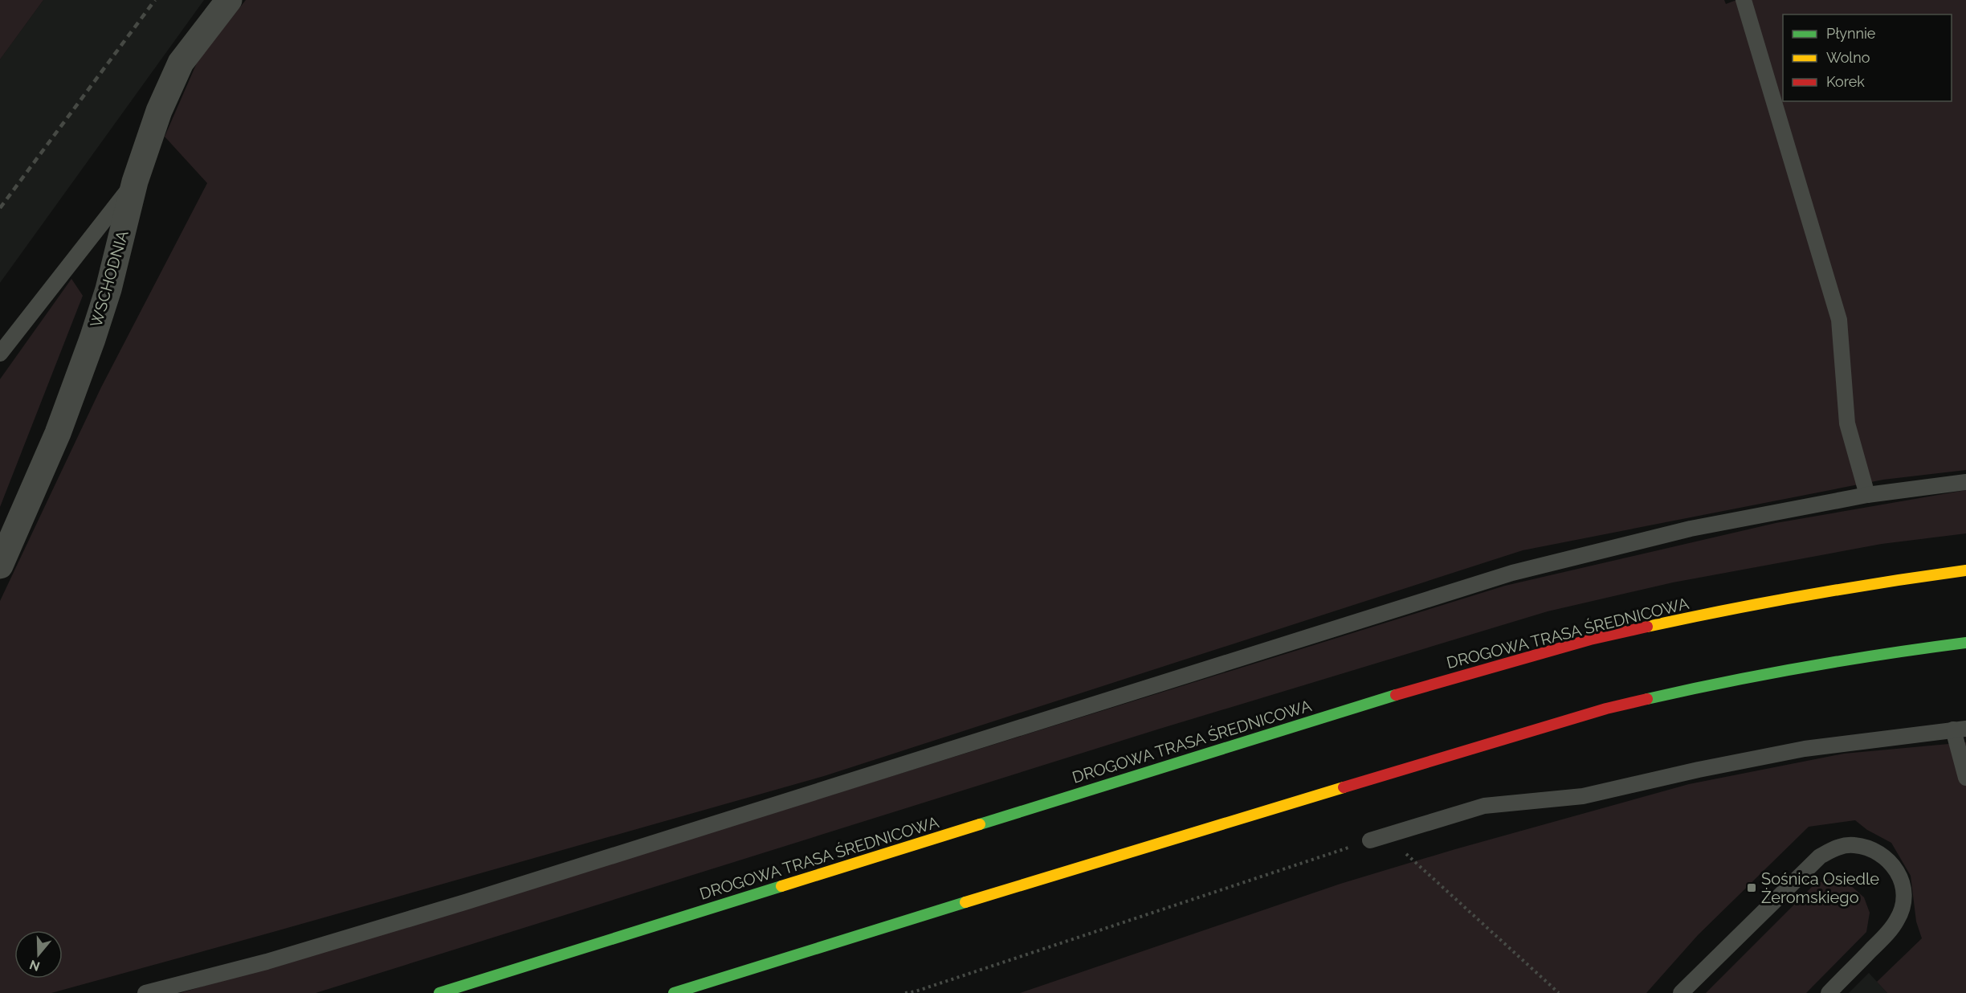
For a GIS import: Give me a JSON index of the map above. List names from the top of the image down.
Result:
{
  "streets": {
    "main road": ["DROGOWA TRASA ŚREDNICOWA"],
    "street": ["WSCHODNIA"]
  },
  "places": {
    "transit": ["Sośnica Osiedle Żeromskiego"]
  },
  "legend": ["Płynnie", "Wolno", "Korek"],
  "north": "bottom"
}
